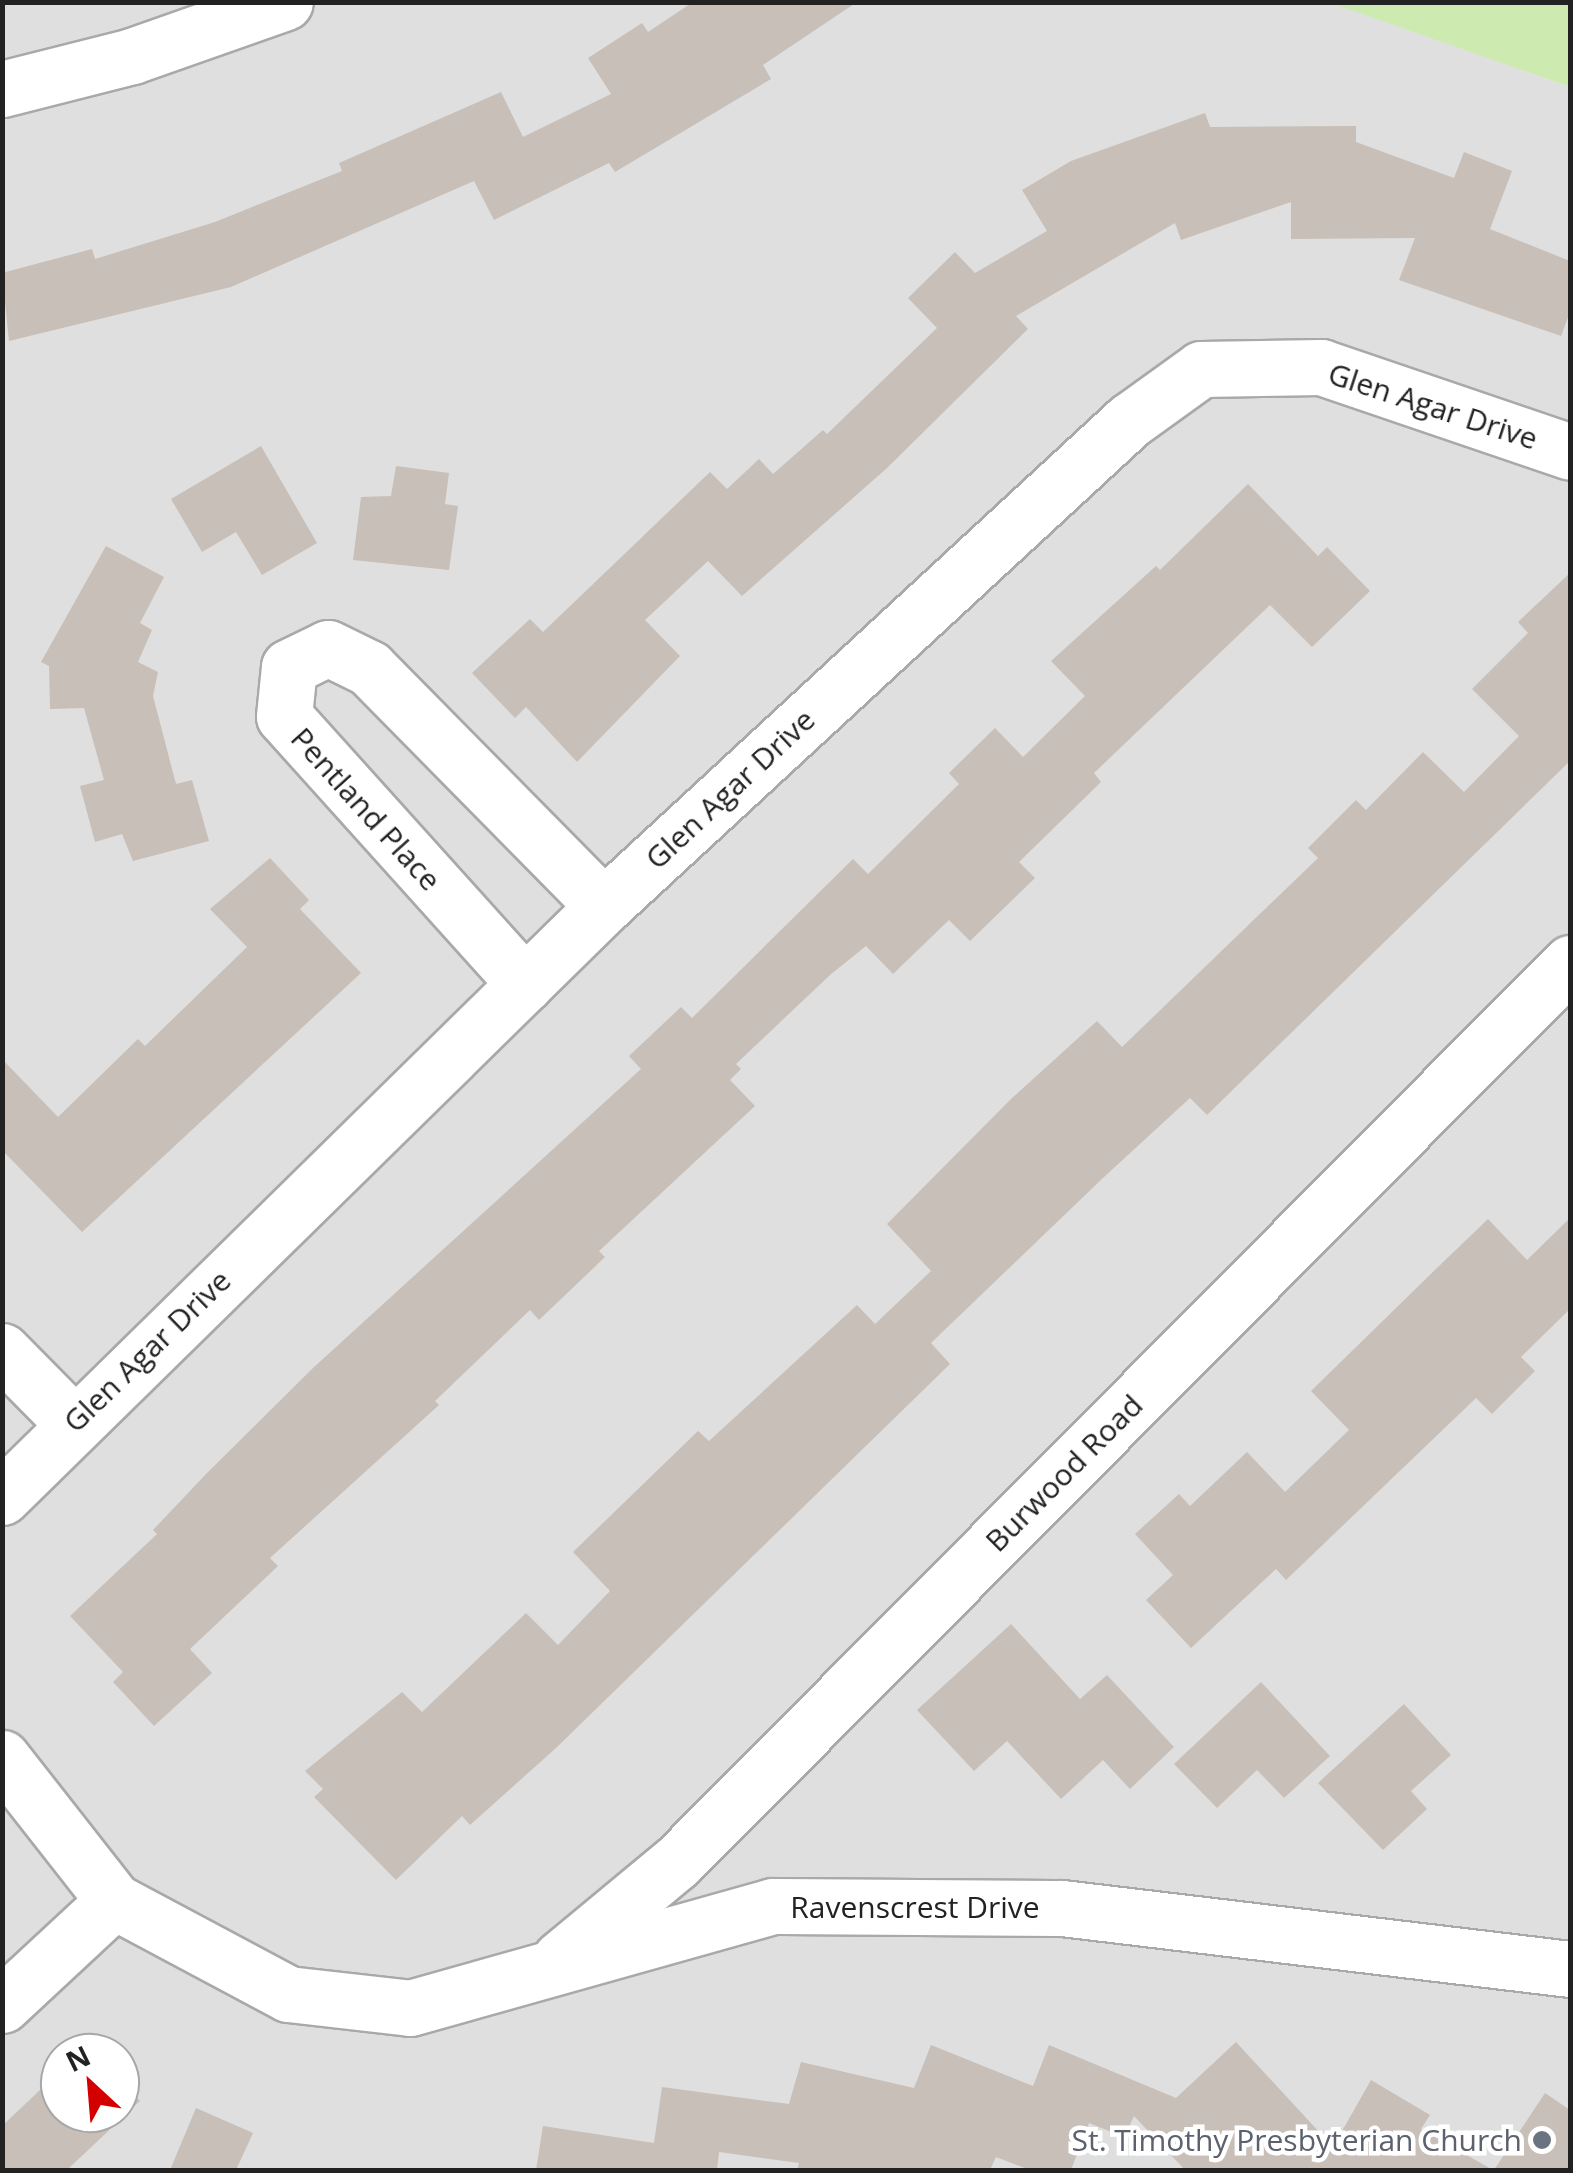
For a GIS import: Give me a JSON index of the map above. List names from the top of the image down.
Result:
{
  "streets": {
    "street": [
      "Glen Agar Drive",
      "Pentland Place",
      "Burwood Road",
      "Ravenscrest Drive"
    ]
  },
  "crossings": [
    ["Glen Agar Drive", "Pentland Place"],
    ["Burwood Road", "Ravenscrest Drive"]
  ],
  "places": ["St. Timothy Presbyterian Church"],
  "north": "top left"
}
